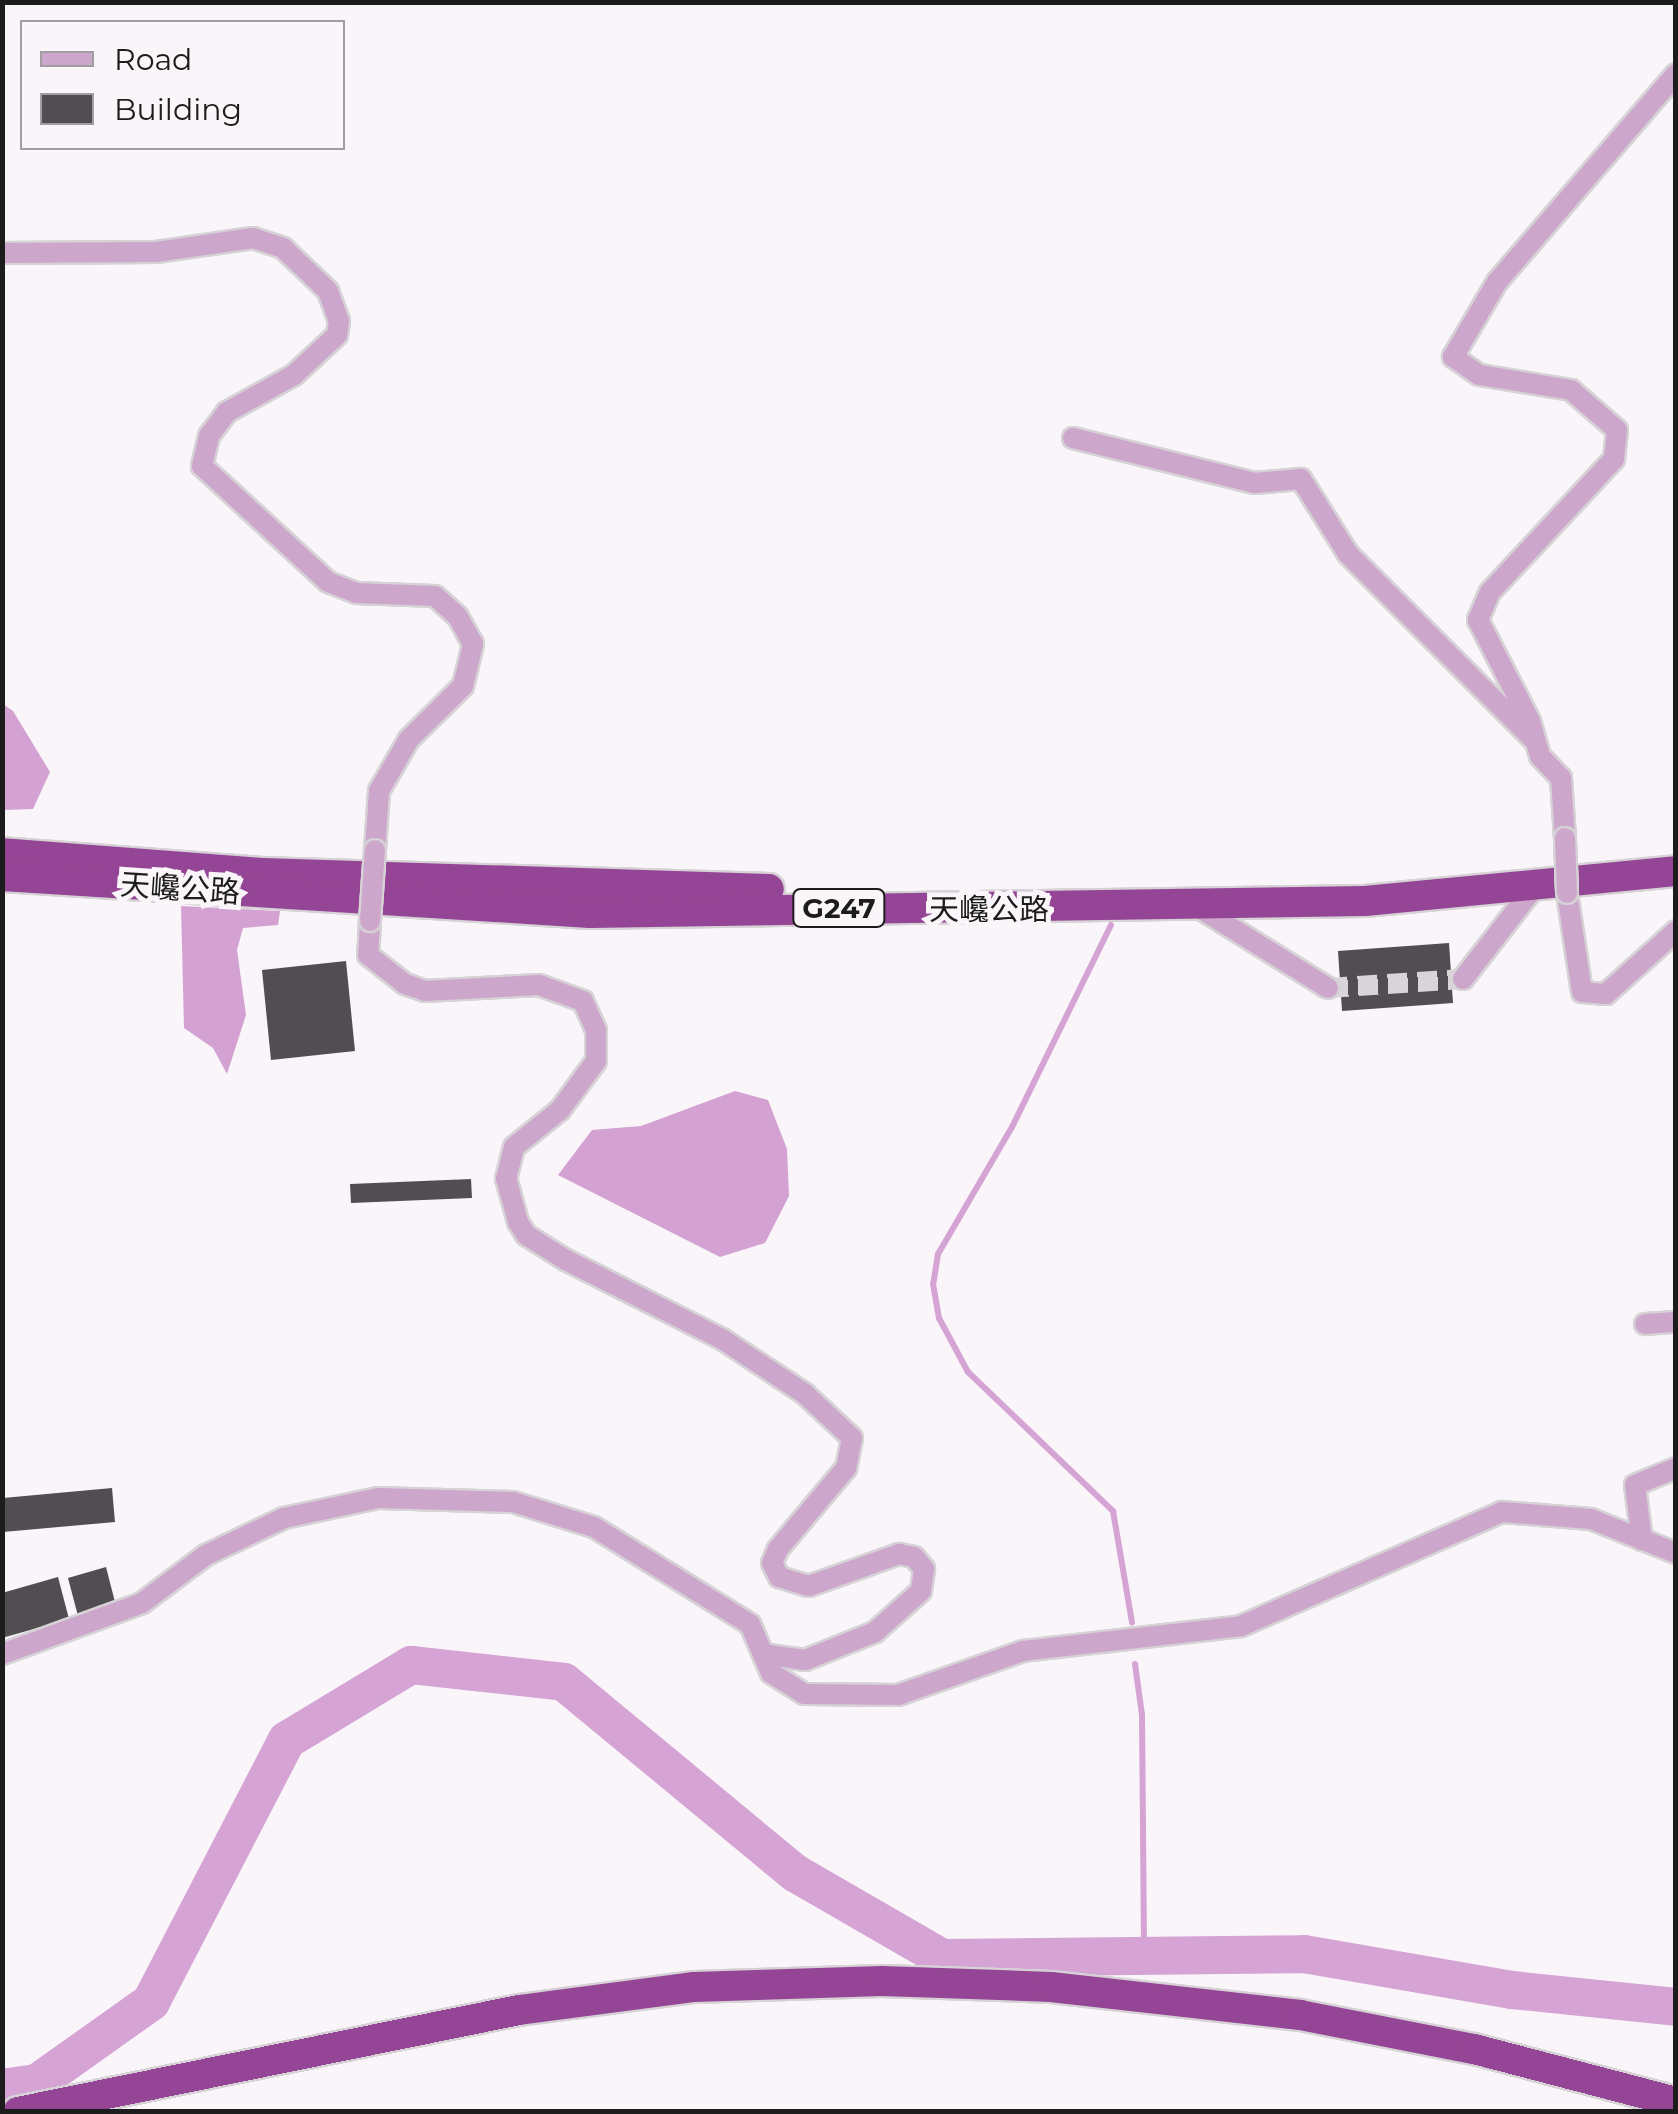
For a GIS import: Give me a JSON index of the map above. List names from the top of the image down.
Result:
{
  "streets": {
    "highway": ["天巉公路", "G247"]
  },
  "legend": ["Road", "Building"]
}
